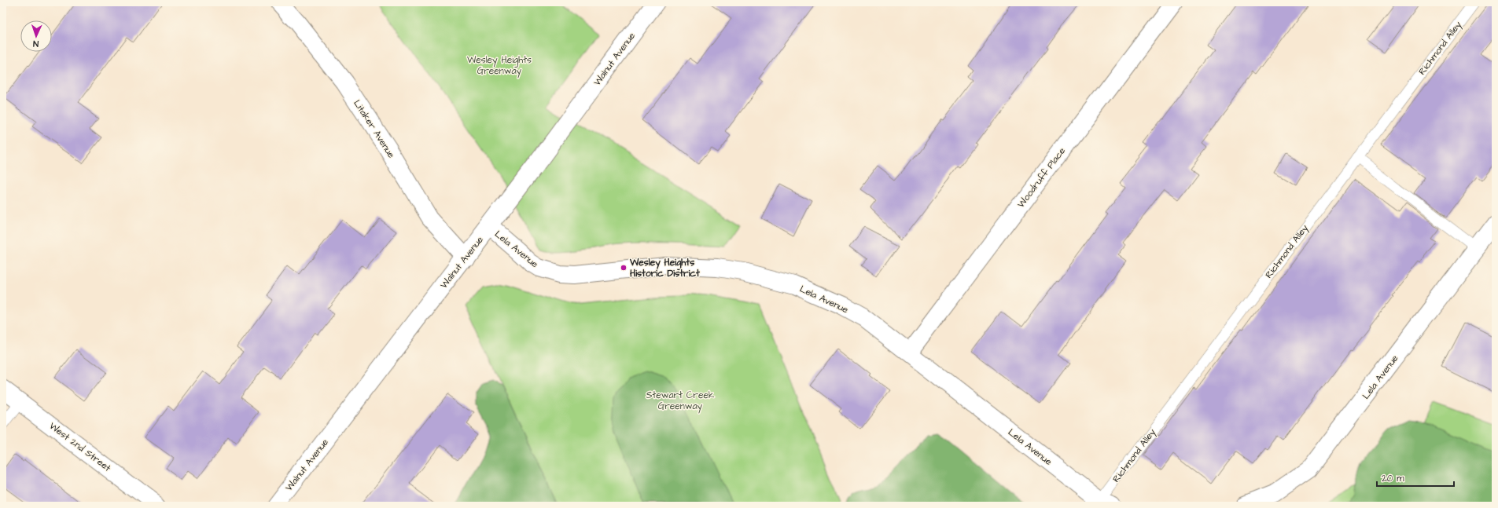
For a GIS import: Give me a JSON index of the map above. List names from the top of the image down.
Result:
{
  "streets": {
    "street": [
      "Walnut Avenue",
      "Litaker Avenue",
      "Woodruff Place",
      "Lela Avenue",
      "West 2nd Street"
    ],
    "lane": ["Richmond Alley"]
  },
  "crossings": [
    ["Richmond Alley", "Lela Avenue"],
    ["Walnut Avenue", "Litaker Avenue"],
    ["Walnut Avenue", "Lela Avenue"],
    ["Woodruff Place", "Lela Avenue"]
  ],
  "parks": ["Wesley Heights Greenway", "Stewart Creek Greenway"],
  "places": ["Wesley Heights Historic District"],
  "scale_bar": "20 m",
  "north": "bottom"
}
